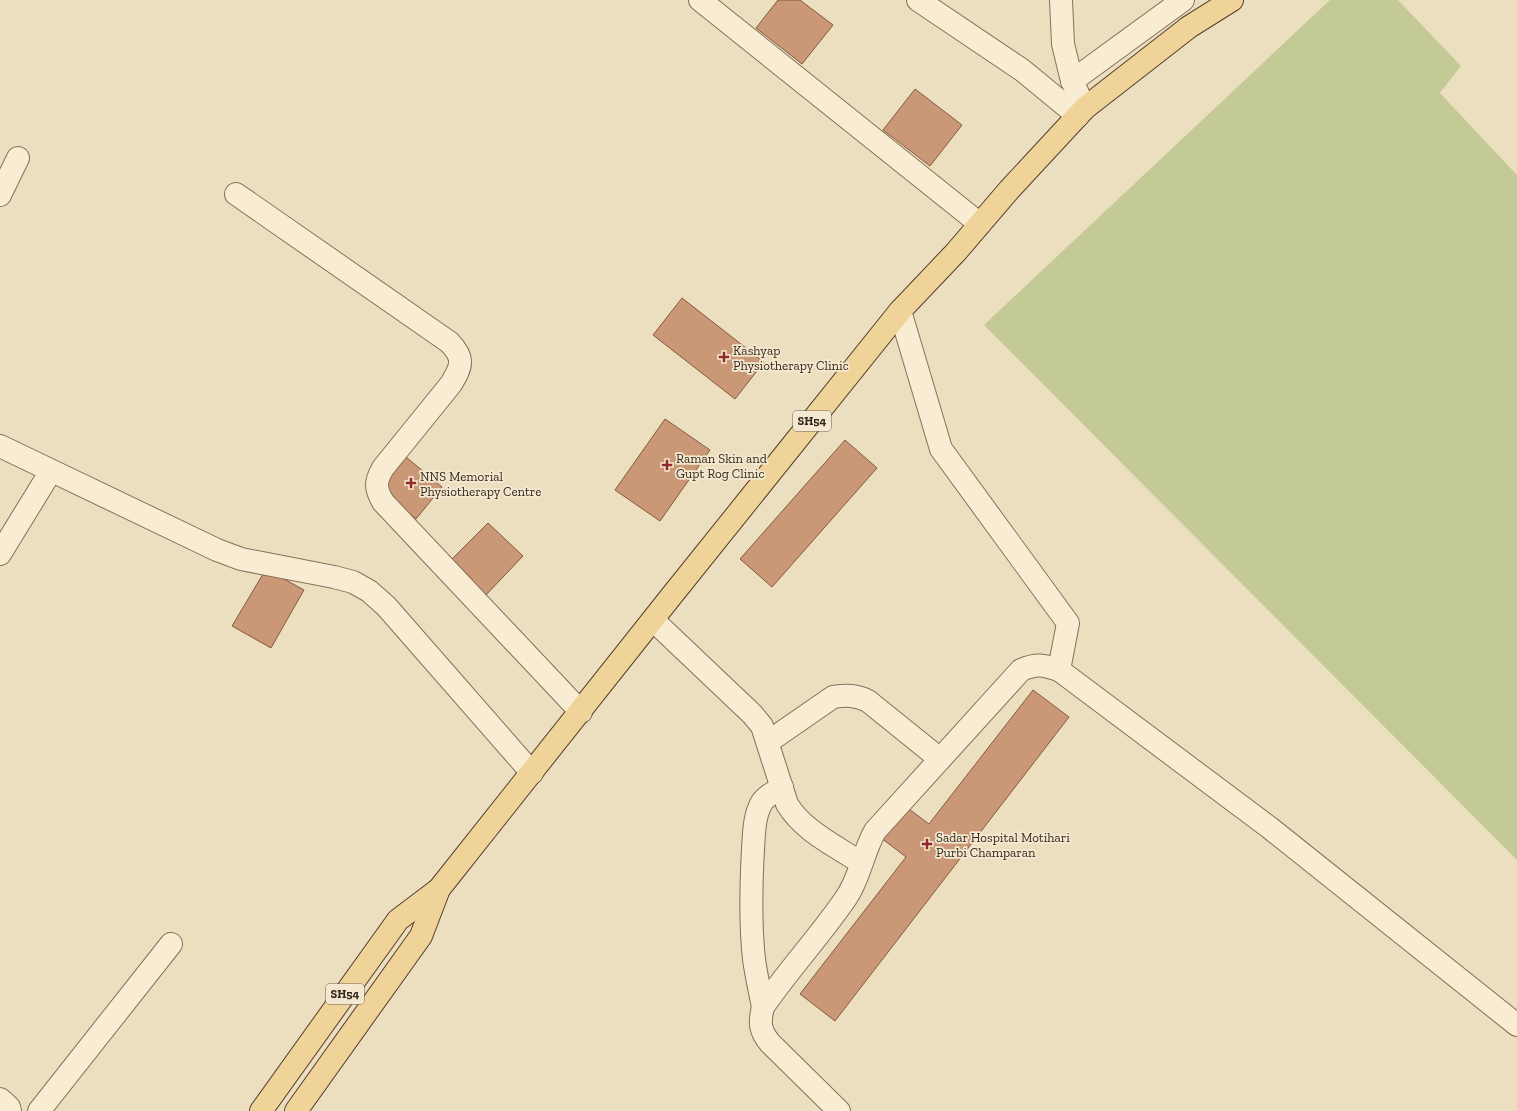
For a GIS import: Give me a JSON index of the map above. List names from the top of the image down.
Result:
{
  "streets": {
    "main road": ["SH54"]
  },
  "places": {
    "health": [
      "Kashyap Physiotherapy Clinic",
      "Raman Skin and Gupt Rog Clinic",
      "NNS Memorial Physiotherapy Centre",
      "Sadar Hospital Motihari Purbi Champaran"
    ]
  }
}
